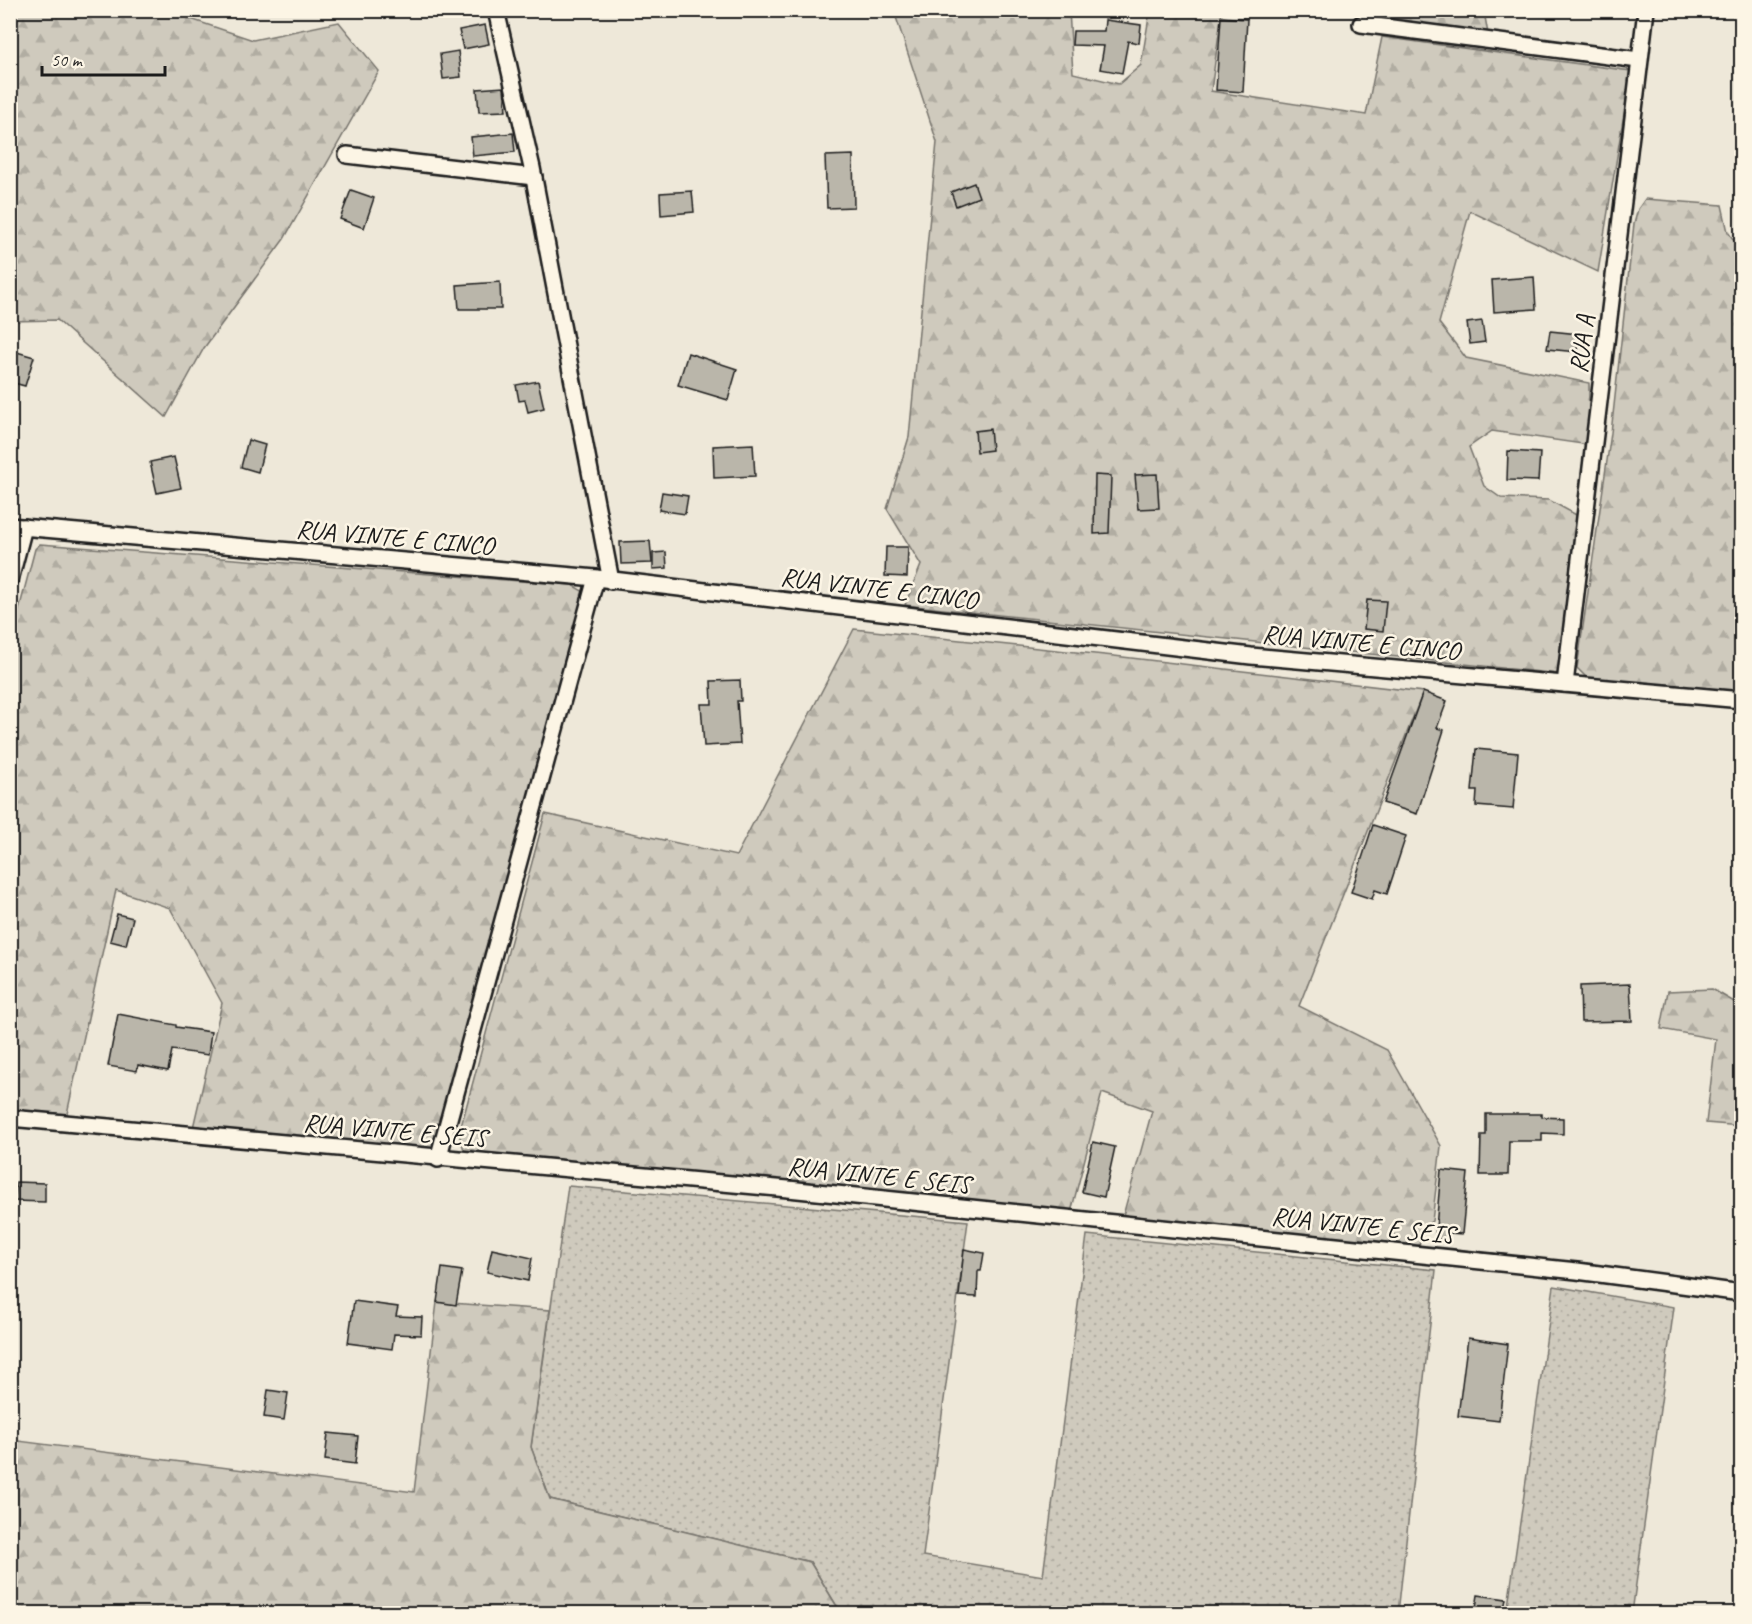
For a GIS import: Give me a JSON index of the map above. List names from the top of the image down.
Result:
{
  "streets": {
    "street": ["RUA A", "RUA VINTE E CINCO", "RUA VINTE E SEIS"]
  },
  "crossings": [
    ["RUA A", "RUA VINTE E CINCO"]
  ],
  "scale_bar": "50 m"
}
